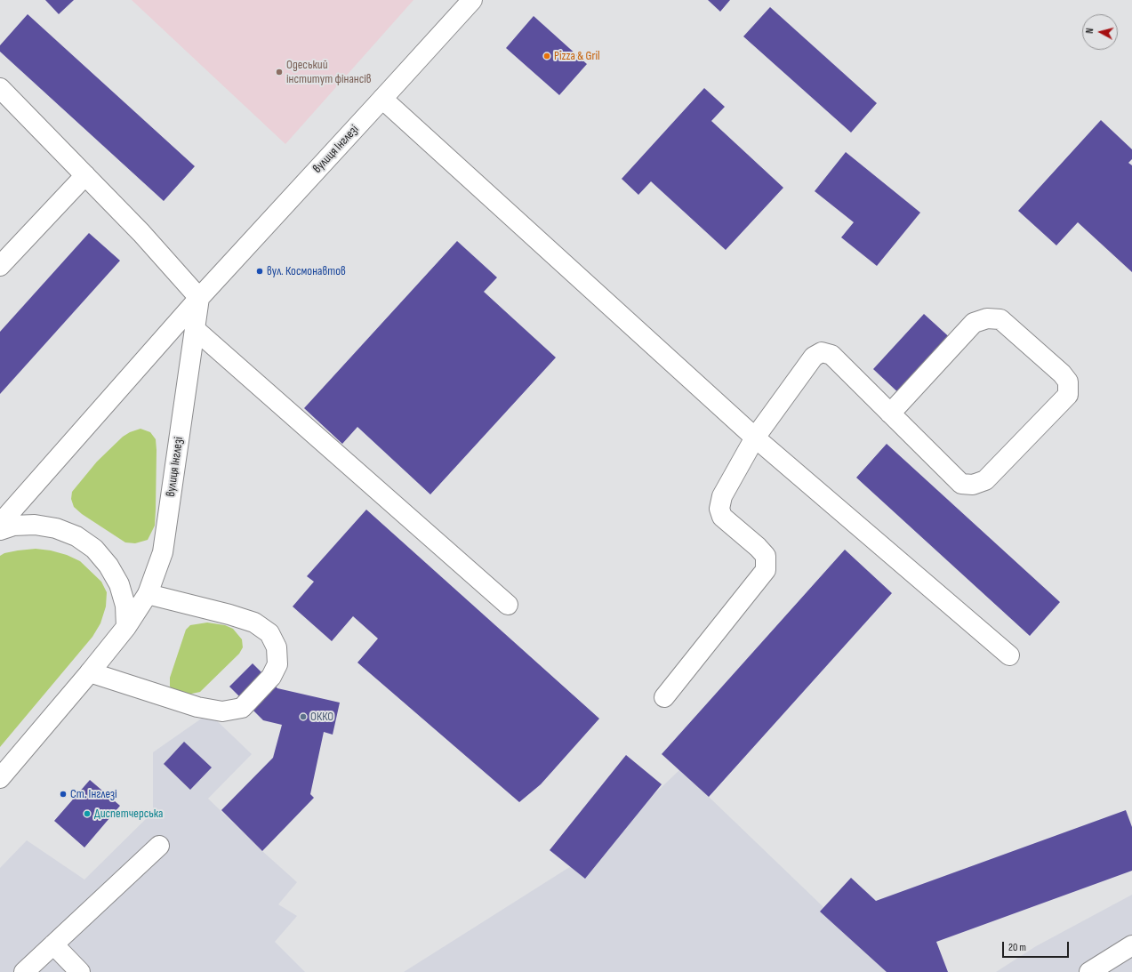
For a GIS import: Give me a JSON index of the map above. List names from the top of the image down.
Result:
{
  "streets": {
    "main road": ["вулиця Інглезі"]
  },
  "places": [
    "Pizza & Gril",
    "Одеський інститут фінансів",
    "вул. Космонавтов",
    "ОККО",
    "Ст. Інглезі",
    "Диспетчерська"
  ],
  "scale_bar": "20 m",
  "north": "left"
}
